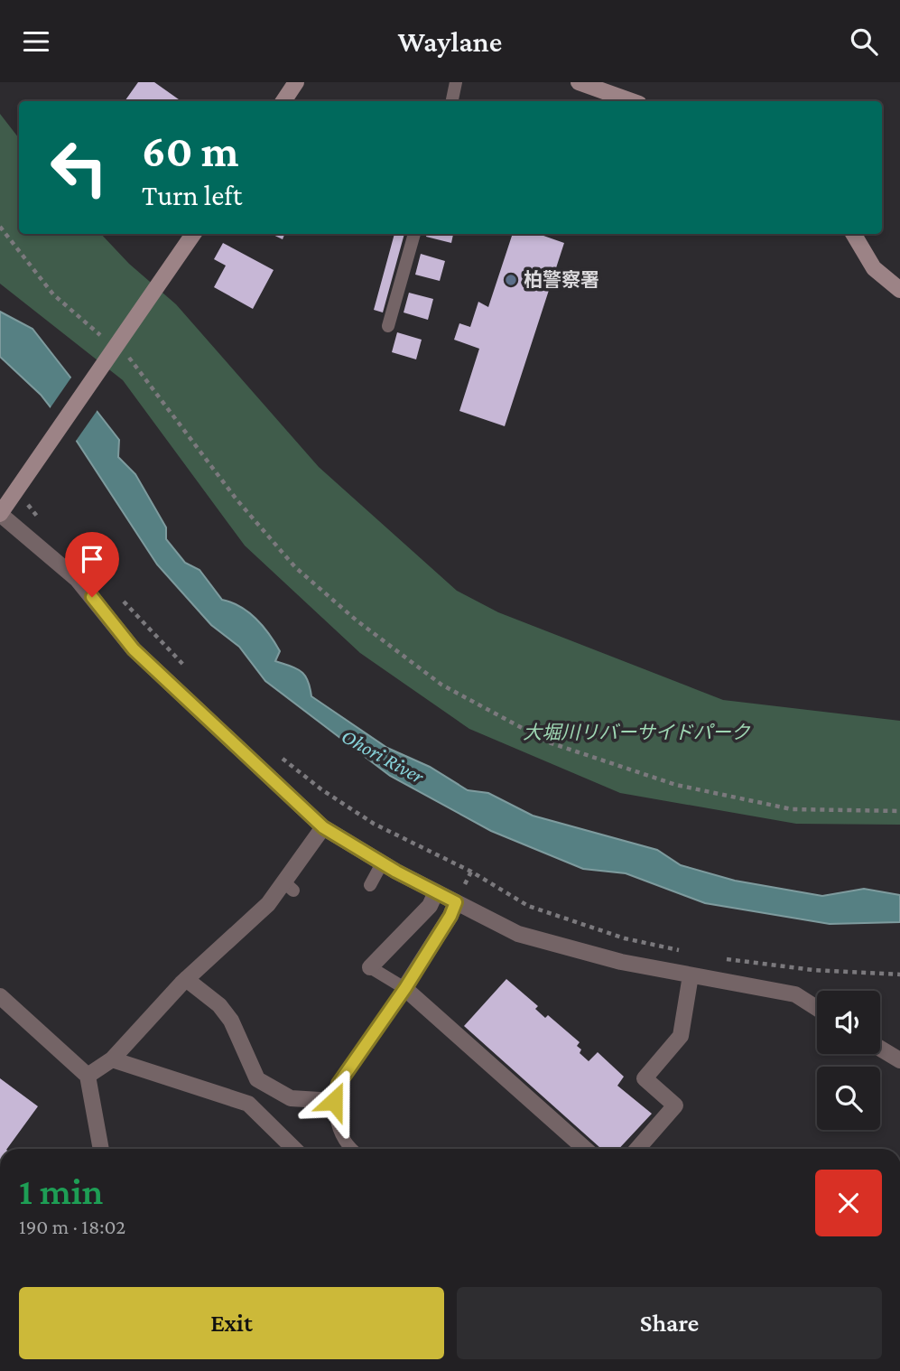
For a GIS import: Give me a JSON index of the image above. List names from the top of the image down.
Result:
{
  "water": ["Ohori River"],
  "parks": ["大堀川リバーサイドパーク"],
  "places": ["柏警察署"],
  "page": {
    "header": "Waylane",
    "turn": ["60 m", "Turn left"],
    "heading": ["1 min", "190 m · 18:02"],
    "buttons": ["Exit", "Share"]
  }
}
